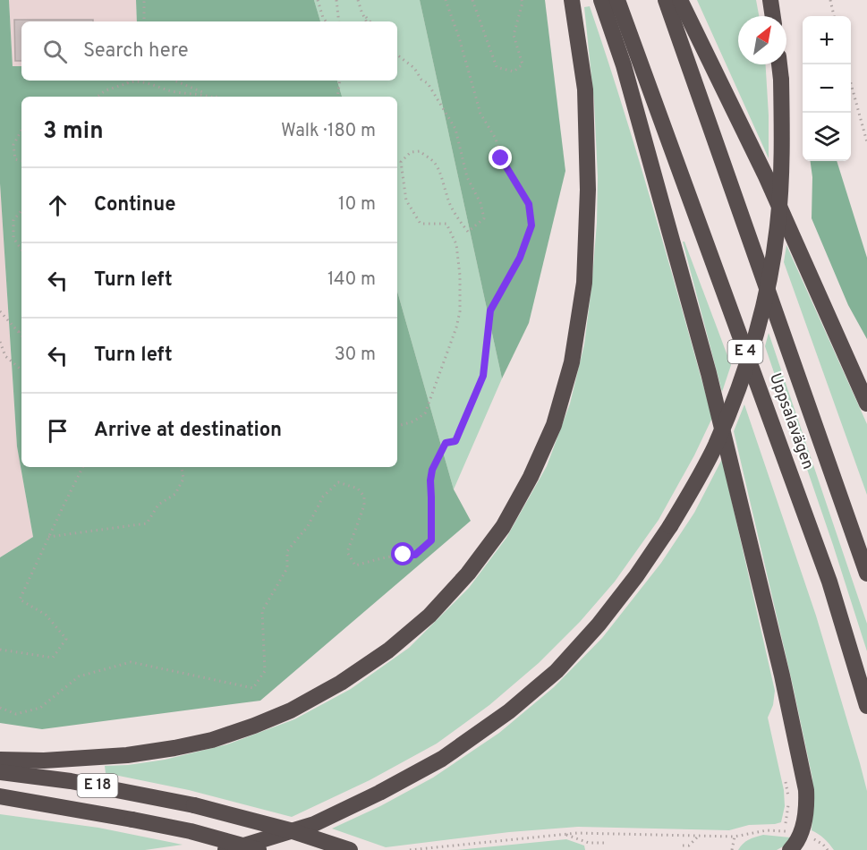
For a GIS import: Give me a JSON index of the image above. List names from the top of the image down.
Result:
{
  "streets": {
    "highway": ["E 4", "Uppsalavägen", "E 18"]
  },
  "north": "top right",
  "page": {
    "map_buttons": ["+", "−"],
    "search": "Search here",
    "heading": ["3 min", "Walk · 180 m"],
    "list": [
      ["Continue", "10 m"],
      ["Turn left", "140 m"],
      ["Turn left", "30 m"],
      "Arrive at destination"
    ]
  }
}
